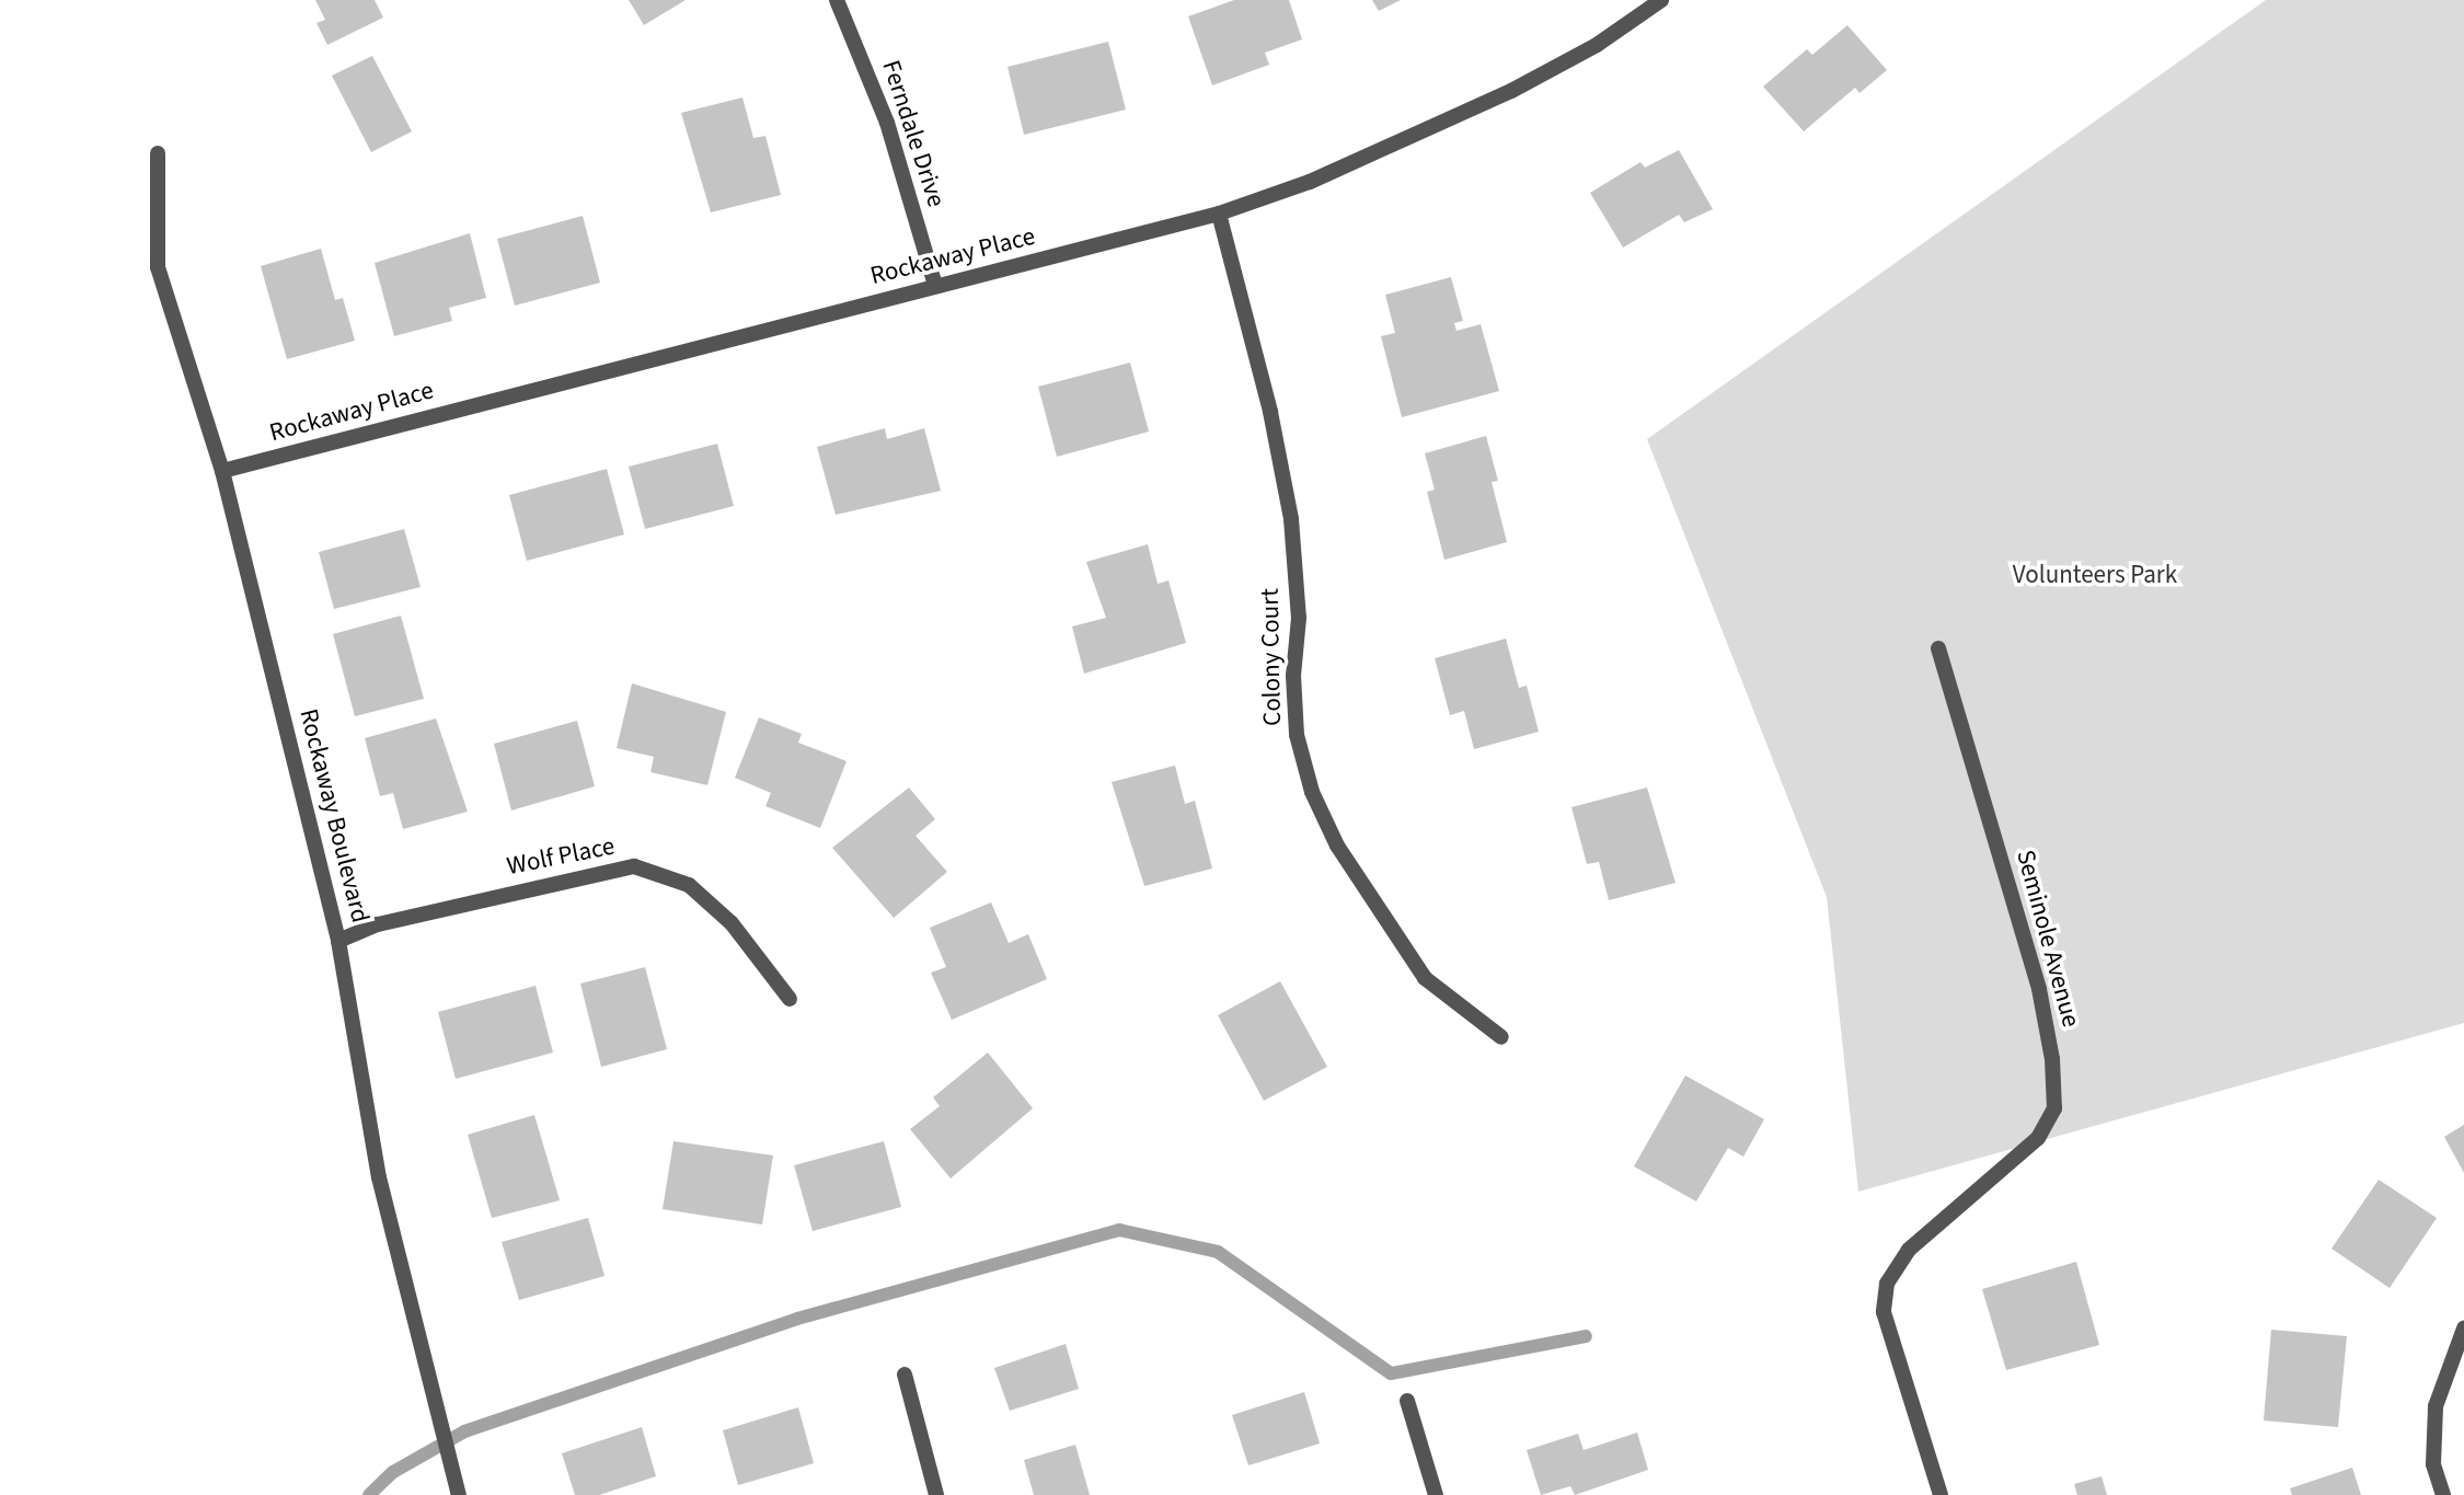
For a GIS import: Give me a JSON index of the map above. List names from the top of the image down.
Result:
{
  "streets": {
    "street": [
      "Ferndale Drive",
      "Rockaway Place",
      "Colony Court",
      "Rockaway Boulevard",
      "Wolf Place",
      "Seminole Avenue"
    ]
  },
  "crossings": [
    ["Ferndale Drive", "Rockaway Place"],
    ["Rockaway Place", "Colony Court"],
    ["Rockaway Place", "Rockaway Boulevard"],
    ["Rockaway Boulevard", "Wolf Place"]
  ],
  "parks": ["Volunteers Park"]
}
